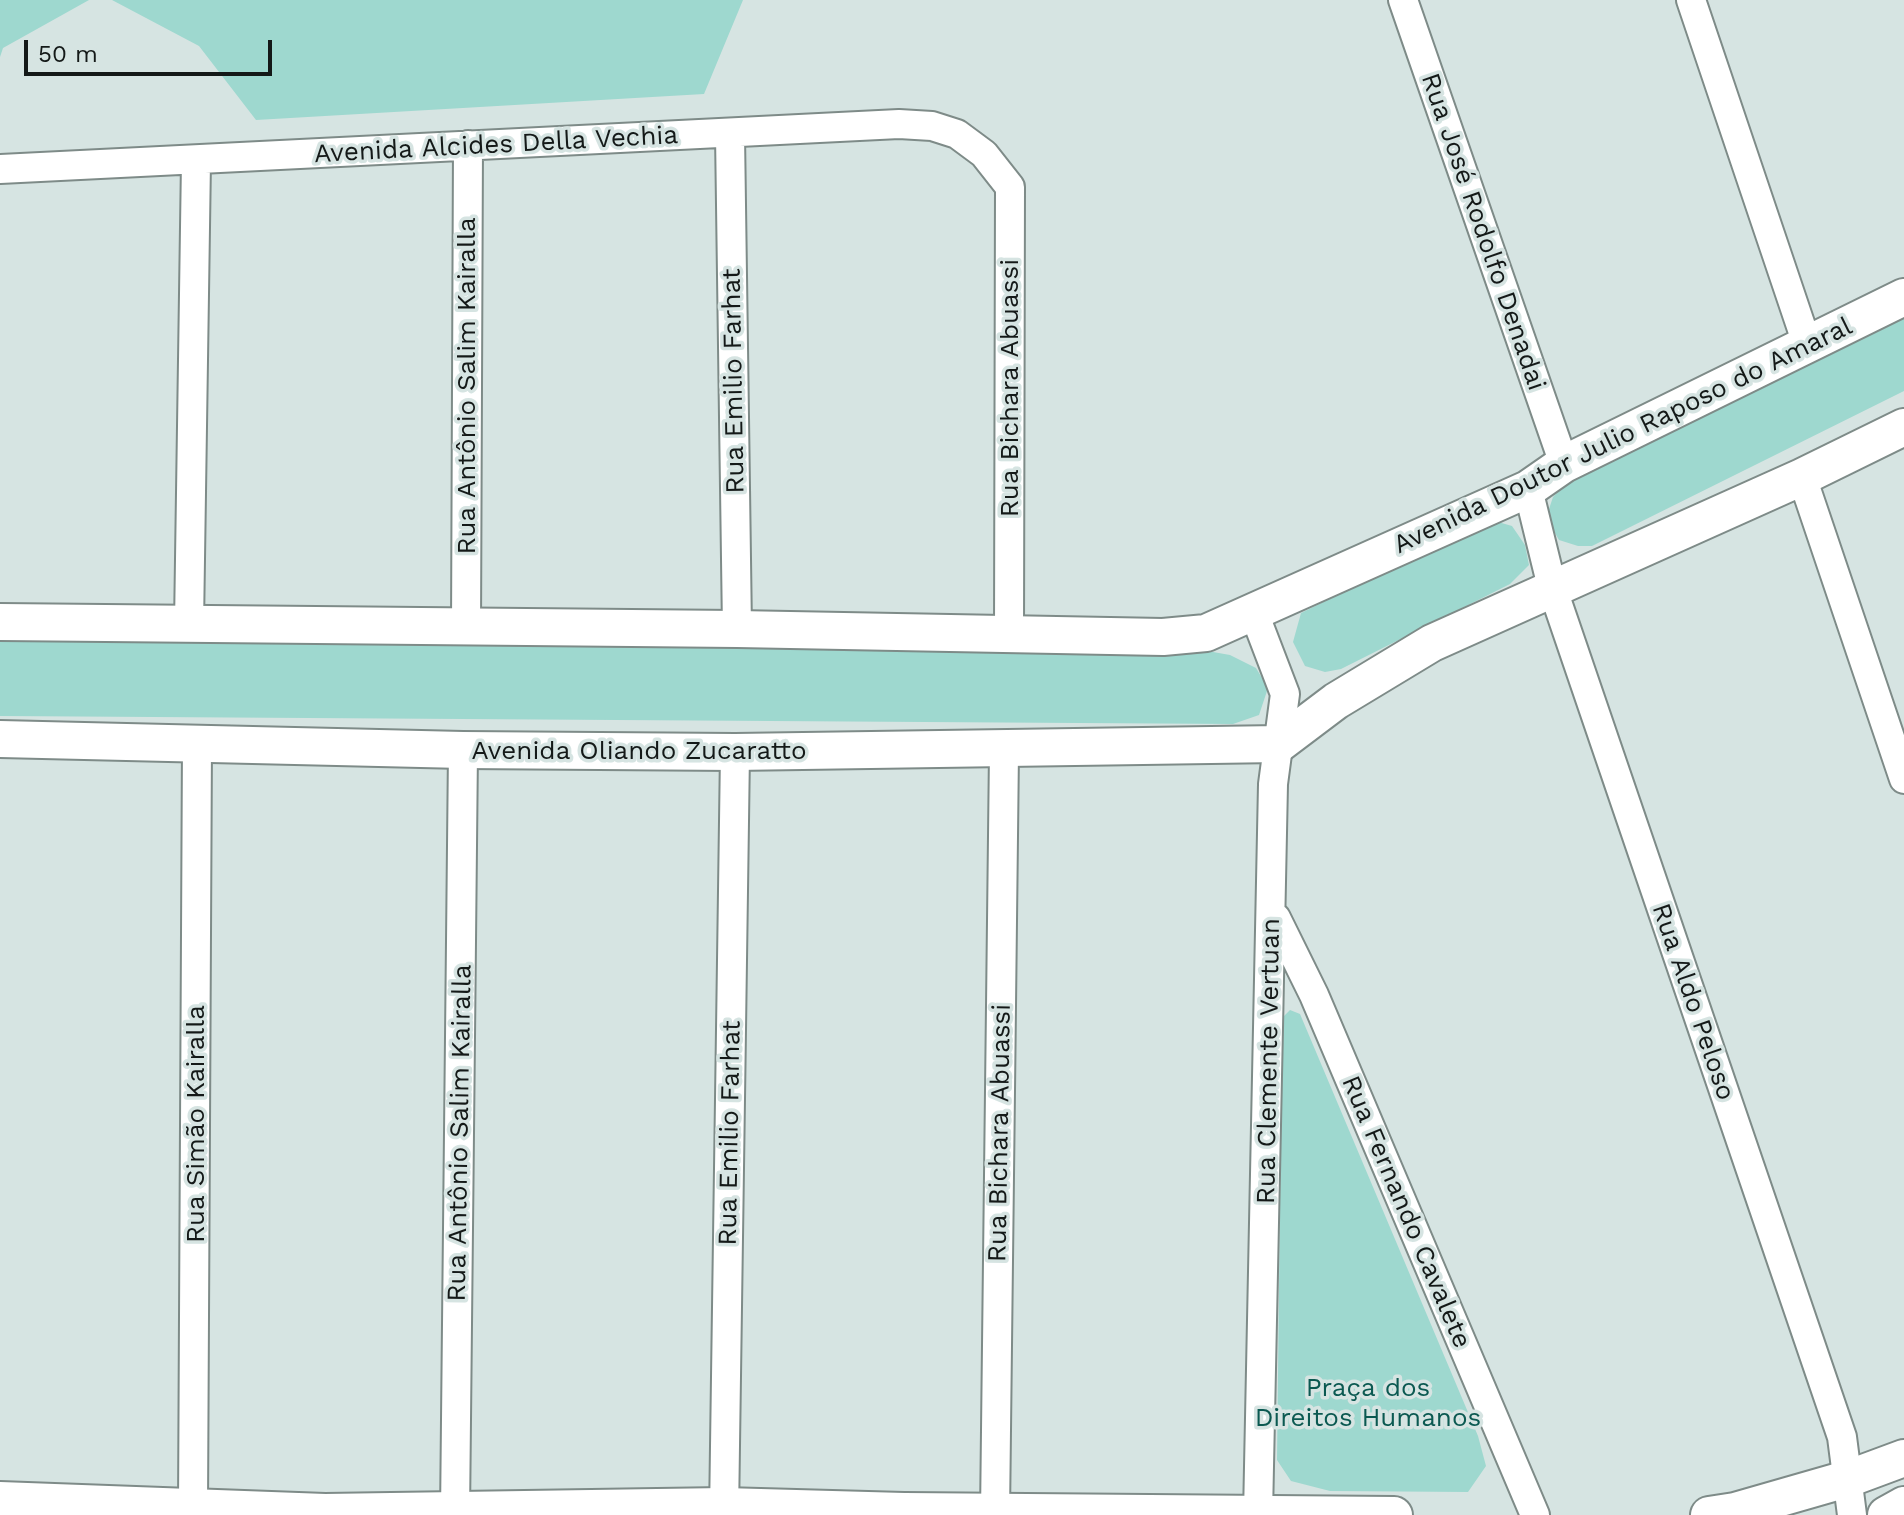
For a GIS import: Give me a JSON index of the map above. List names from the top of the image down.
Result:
{
  "streets": {
    "street": [
      "Avenida Alcides Della Vechia",
      "Rua José Rodolfo Denadai",
      "Rua Emilio Farhat",
      "Rua Antônio Salim Kairalla",
      "Rua Bichara Abuassi",
      "Avenida Doutor Julio Raposo do Amaral",
      "Avenida Oliando Zucaratto",
      "Rua Aldo Peloso",
      "Rua Clemente Vertuan",
      "Rua Simão Kairalla",
      "Rua Fernando Cavalete"
    ]
  },
  "crossings": [
    ["Avenida Alcides Della Vechia", "Rua Emilio Farhat"],
    ["Avenida Alcides Della Vechia", "Rua Antônio Salim Kairalla"],
    ["Avenida Alcides Della Vechia", "Rua Bichara Abuassi"],
    ["Rua José Rodolfo Denadai", "Avenida Doutor Julio Raposo do Amaral"],
    ["Rua Emilio Farhat", "Avenida Oliando Zucaratto"],
    ["Rua Antônio Salim Kairalla", "Avenida Oliando Zucaratto"],
    ["Rua Bichara Abuassi", "Avenida Oliando Zucaratto"],
    ["Avenida Doutor Julio Raposo do Amaral", "Rua Aldo Peloso"],
    ["Avenida Doutor Julio Raposo do Amaral", "Rua Clemente Vertuan"],
    ["Avenida Oliando Zucaratto", "Rua Clemente Vertuan"],
    ["Avenida Oliando Zucaratto", "Rua Simão Kairalla"],
    ["Rua Clemente Vertuan", "Rua Fernando Cavalete"]
  ],
  "parks": ["Praça dos Direitos Humanos"],
  "scale_bar": "50 m"
}
